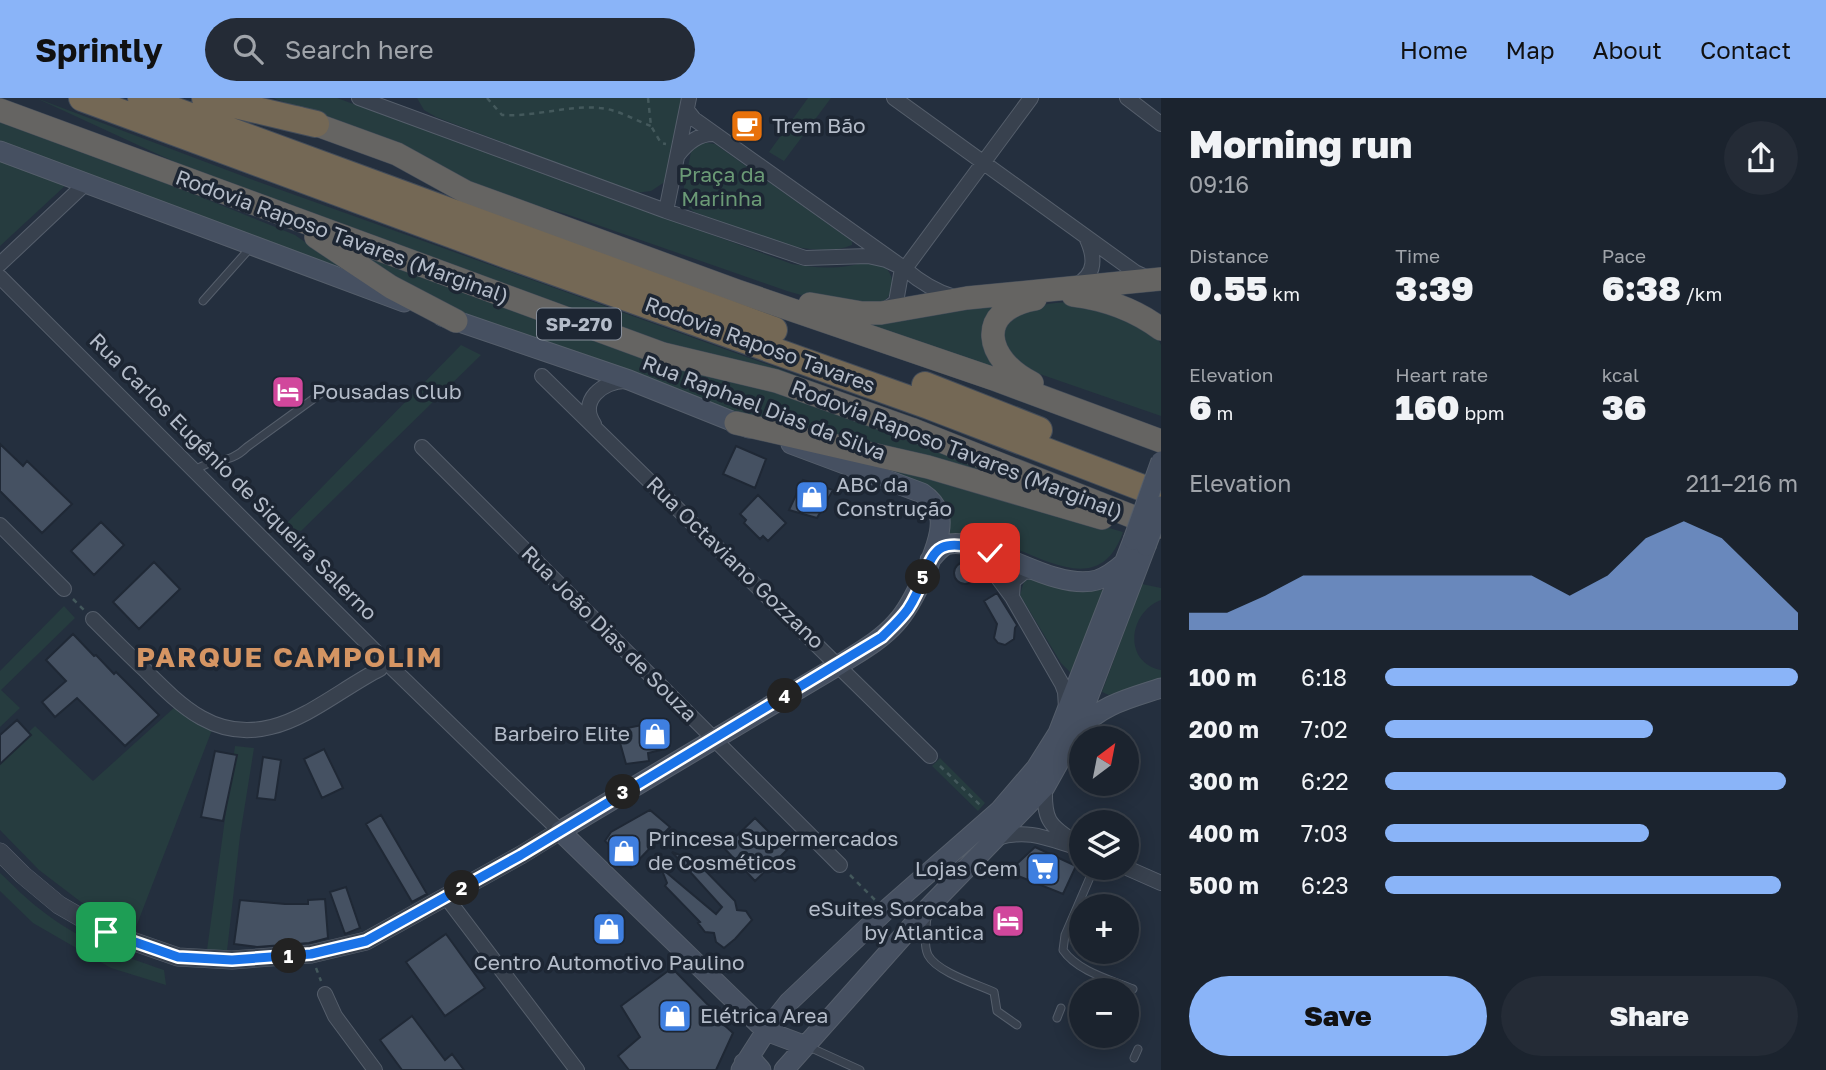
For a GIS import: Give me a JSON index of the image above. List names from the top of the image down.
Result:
{
  "streets": {
    "highway": ["Rodovia Raposo Tavares (Marginal)", "SP-270", "Rodovia Raposo Tavares"],
    "main road": ["Rua Raphael Dias da Silva", "Rua Carlos Eugênio de Siqueira Salerno"],
    "street": ["Rua Octaviano Gozzano", "Rua João Dias de Souza"]
  },
  "crossings": [
    ["Rua Raphael Dias da Silva", "Rua Carlos Eugênio de Siqueira Salerno"],
    ["Rua Raphael Dias da Silva", "Rua Octaviano Gozzano"],
    ["Rua Raphael Dias da Silva", "Rua João Dias de Souza"]
  ],
  "districts": ["PARQUE CAMPOLIM"],
  "parks": ["Praça da Marinha"],
  "places": {
    "cafe": ["Trem Bão"],
    "hotel": ["Pousadas Club", "eSuites Sorocaba by Atlantica"],
    "shop": [
      "ABC da Construção",
      "Barbeiro Elite",
      "Princesa Supermercados de Cosméticos",
      "Centro Automotivo Paulino",
      "Elétrica Area"
    ],
    "supermarket": ["Lojas Cem"]
  },
  "north": "top right",
  "page": {
    "header": "Sprintly",
    "search": "Search here",
    "nav": [
      "Home",
      "Map",
      "About",
      "Contact"
    ],
    "heading": ["Morning run", "09:16"],
    "stats": [
      ["Distance", "0.55 km"],
      ["Time", "3:39"],
      ["Pace", "6:38 /km"],
      ["Elevation", "6 m"],
      ["Heart rate", "160 bpm"],
      ["kcal", "36"]
    ],
    "chart": ["Elevation", "211–216 m"],
    "pins": [
      "5",
      "4",
      "3",
      "2",
      "1"
    ],
    "list": [
      {
        "name": "100 m",
        "note": "6:18"
      },
      {
        "name": "200 m",
        "note": "7:02"
      },
      {
        "name": "300 m",
        "note": "6:22"
      },
      {
        "name": "400 m",
        "note": "7:03"
      },
      {
        "name": "500 m",
        "note": "6:23"
      }
    ],
    "map_buttons": ["+", "−"],
    "buttons": ["Save", "Share"]
  }
}
